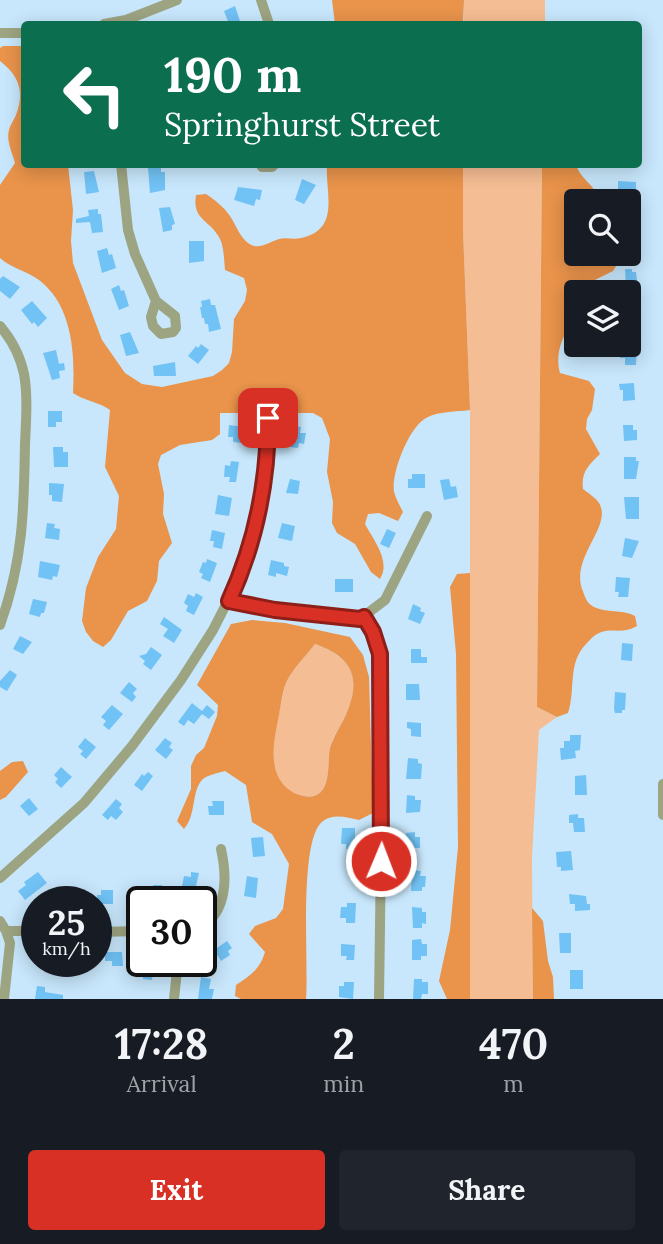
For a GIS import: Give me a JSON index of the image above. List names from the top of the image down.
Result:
{
  "page": {
    "turn": ["190 m", "Springhurst Street"],
    "speed": "25 km/h",
    "limit": "30",
    "eta": [
      "17:28",
      "Arrival",
      "2",
      "min",
      "470",
      "m"
    ],
    "buttons": ["Exit", "Share"]
  }
}
